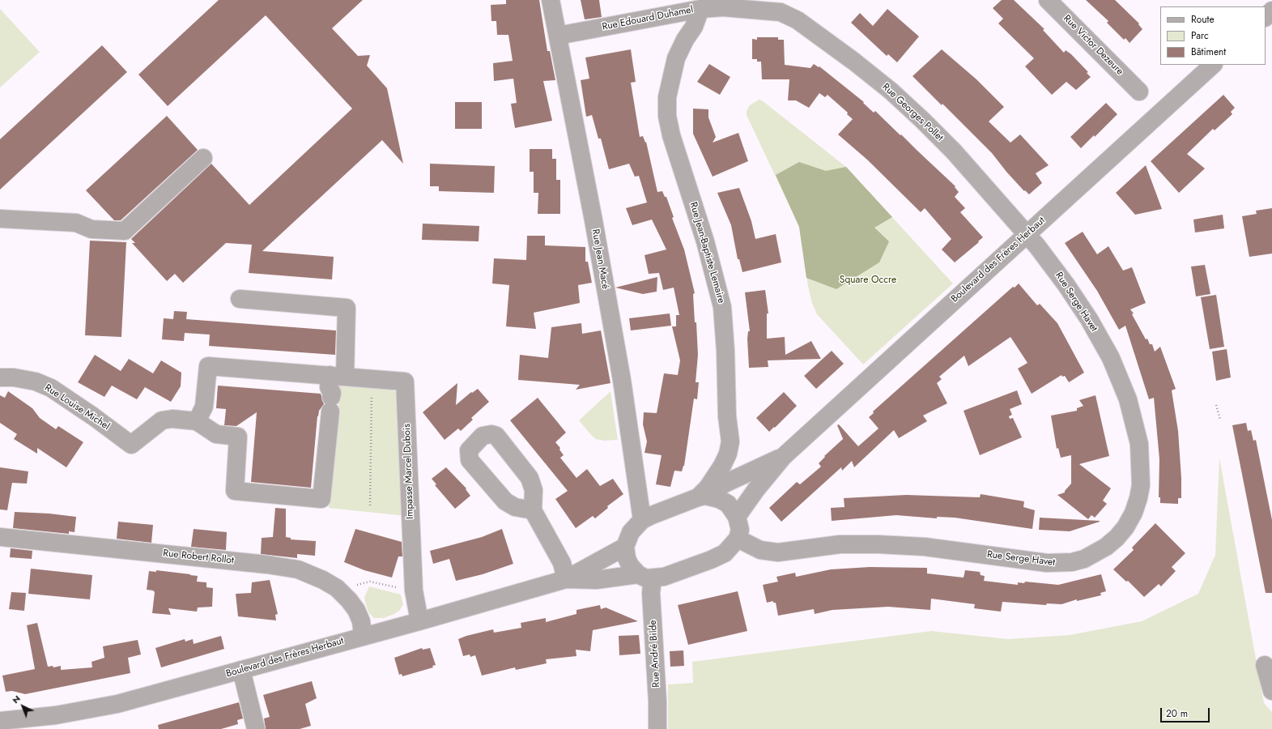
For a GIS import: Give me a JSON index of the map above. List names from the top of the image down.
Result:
{
  "streets": {
    "street": [
      "Rue Edouard Duhamel",
      "Rue Victor Dezeure",
      "Rue Georges Pollet",
      "Rue Jean-Baptiste Lemaire",
      "Rue Jean Macé",
      "Boulevard des Frères Herbaut",
      "Rue Serge Havet",
      "Rue Louise Michel",
      "Impasse Marcel Dubois",
      "Rue Robert Rollot",
      "Rue André Bilde"
    ]
  },
  "crossings": [
    ["Rue Edouard Duhamel", "Rue Georges Pollet"],
    ["Rue Edouard Duhamel", "Rue Jean-Baptiste Lemaire"],
    ["Rue Edouard Duhamel", "Rue Jean Macé"],
    ["Rue Georges Pollet", "Boulevard des Frères Herbaut"],
    ["Rue Georges Pollet", "Rue Serge Havet"],
    ["Rue Jean-Baptiste Lemaire", "Boulevard des Frères Herbaut"],
    ["Boulevard des Frères Herbaut", "Rue Serge Havet"],
    ["Boulevard des Frères Herbaut", "Impasse Marcel Dubois"],
    ["Boulevard des Frères Herbaut", "Rue Robert Rollot"],
    ["Boulevard des Frères Herbaut", "Rue André Bilde"],
    ["Rue Louise Michel", "Impasse Marcel Dubois"]
  ],
  "parks": ["Square Occre"],
  "legend": ["Route", "Parc", "Bâtiment"],
  "scale_bar": "20 m",
  "north": "top left"
}
